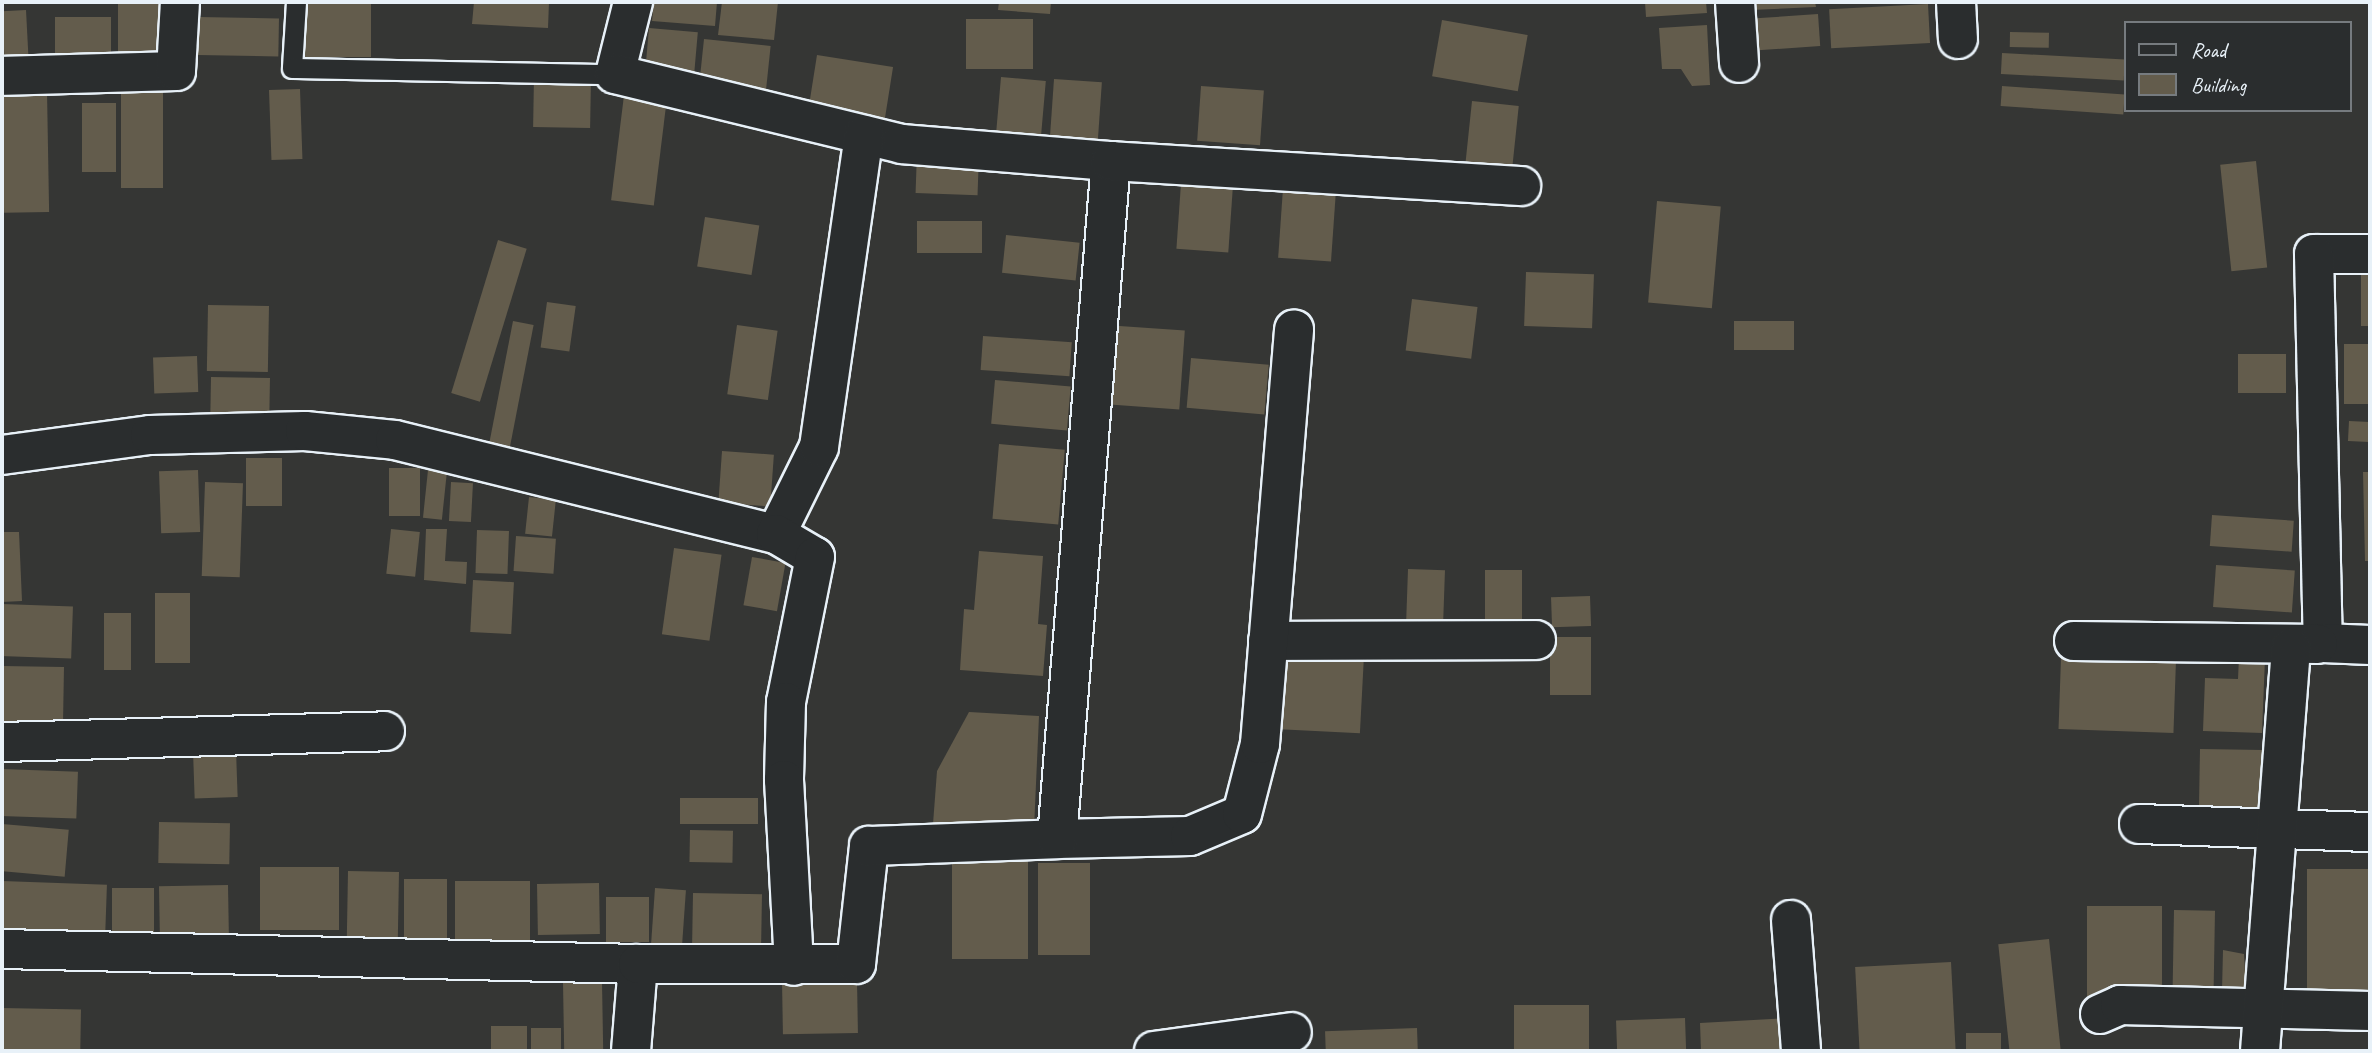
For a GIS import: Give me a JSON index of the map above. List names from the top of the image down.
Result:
{
  "legend": ["Road", "Building"]
}
